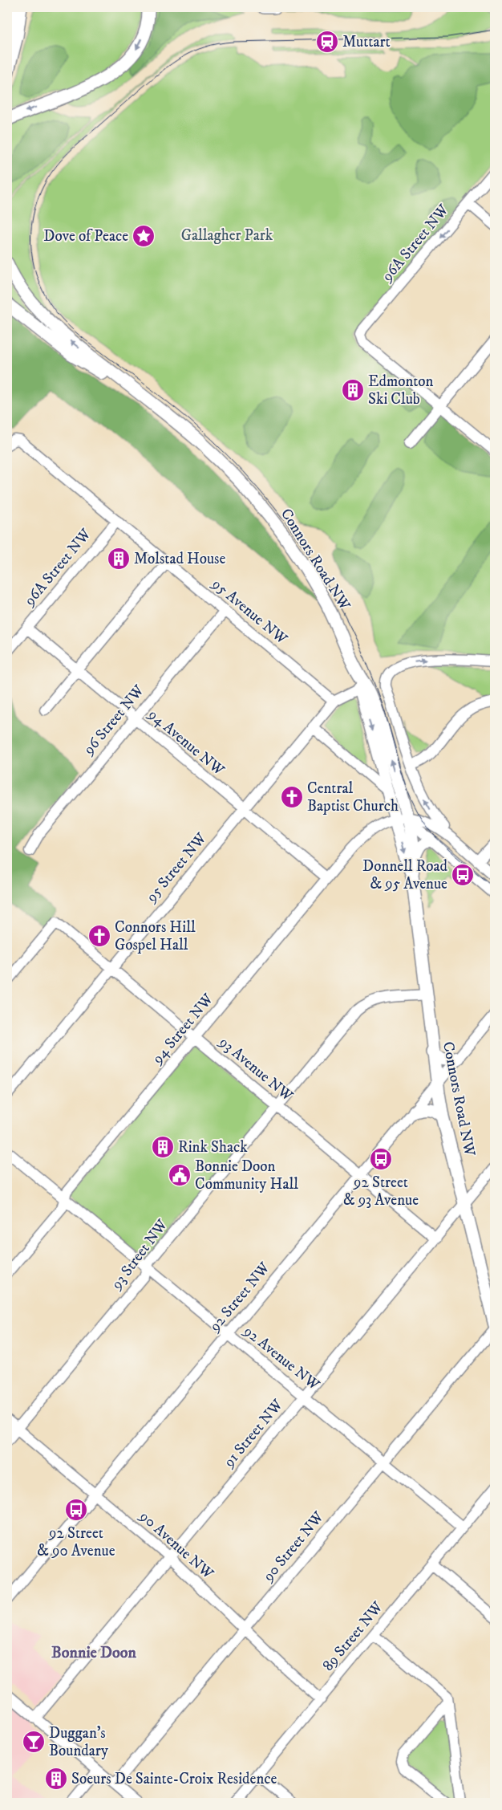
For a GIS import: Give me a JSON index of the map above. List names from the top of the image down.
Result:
{
  "streets": {
    "main road": ["Connors Road NW"],
    "street": [
      "96A Street NW",
      "95 Avenue NW",
      "96 Street NW",
      "94 Avenue NW",
      "95 Street NW",
      "94 Street NW",
      "93 Avenue NW",
      "93 Street NW",
      "92 Street NW",
      "92 Avenue NW",
      "91 Street NW",
      "90 Avenue NW",
      "90 Street NW",
      "89 Street NW"
    ]
  },
  "crossings": [
    ["96A Street NW", "95 Avenue NW"],
    ["96A Street NW", "94 Avenue NW"],
    ["Connors Road NW", "95 Street NW"],
    ["Connors Road NW", "94 Street NW"],
    ["Connors Road NW", "93 Street NW"],
    ["Connors Road NW", "92 Street NW"],
    ["Connors Road NW", "91 Street NW"],
    ["95 Avenue NW", "96 Street NW"],
    ["95 Avenue NW", "95 Street NW"],
    ["96 Street NW", "94 Avenue NW"],
    ["94 Avenue NW", "95 Street NW"],
    ["94 Avenue NW", "94 Street NW"],
    ["95 Street NW", "93 Avenue NW"],
    ["94 Street NW", "93 Avenue NW"],
    ["94 Street NW", "92 Avenue NW"],
    ["93 Avenue NW", "93 Street NW"],
    ["93 Avenue NW", "92 Street NW"],
    ["93 Avenue NW", "91 Street NW"],
    ["93 Street NW", "92 Avenue NW"],
    ["93 Street NW", "90 Avenue NW"],
    ["92 Street NW", "92 Avenue NW"],
    ["92 Street NW", "90 Avenue NW"],
    ["92 Avenue NW", "91 Street NW"],
    ["92 Avenue NW", "90 Street NW"],
    ["92 Avenue NW", "89 Street NW"],
    ["91 Street NW", "90 Avenue NW"],
    ["90 Avenue NW", "90 Street NW"],
    ["90 Avenue NW", "89 Street NW"]
  ],
  "districts": ["Bonnie Doon"],
  "parks": ["Gallagher Park"],
  "places": {
    "station": ["Muttart"],
    "place": ["Dove of Peace"],
    "building": [
      "Edmonton Ski Club",
      "Molstad House",
      "Rink Shack",
      "Soeurs De Sainte-Croix Residence"
    ],
    "church": ["Central Baptist Church", "Connors Hill Gospel Hall"],
    "bus stop": ["Donnell Road & 95 Avenue", "92 Street & 93 Avenue", "92 Street & 90 Avenue"],
    "public building": ["Bonnie Doon Community Hall"],
    "bar": ["Duggan's Boundary"]
  }
}
